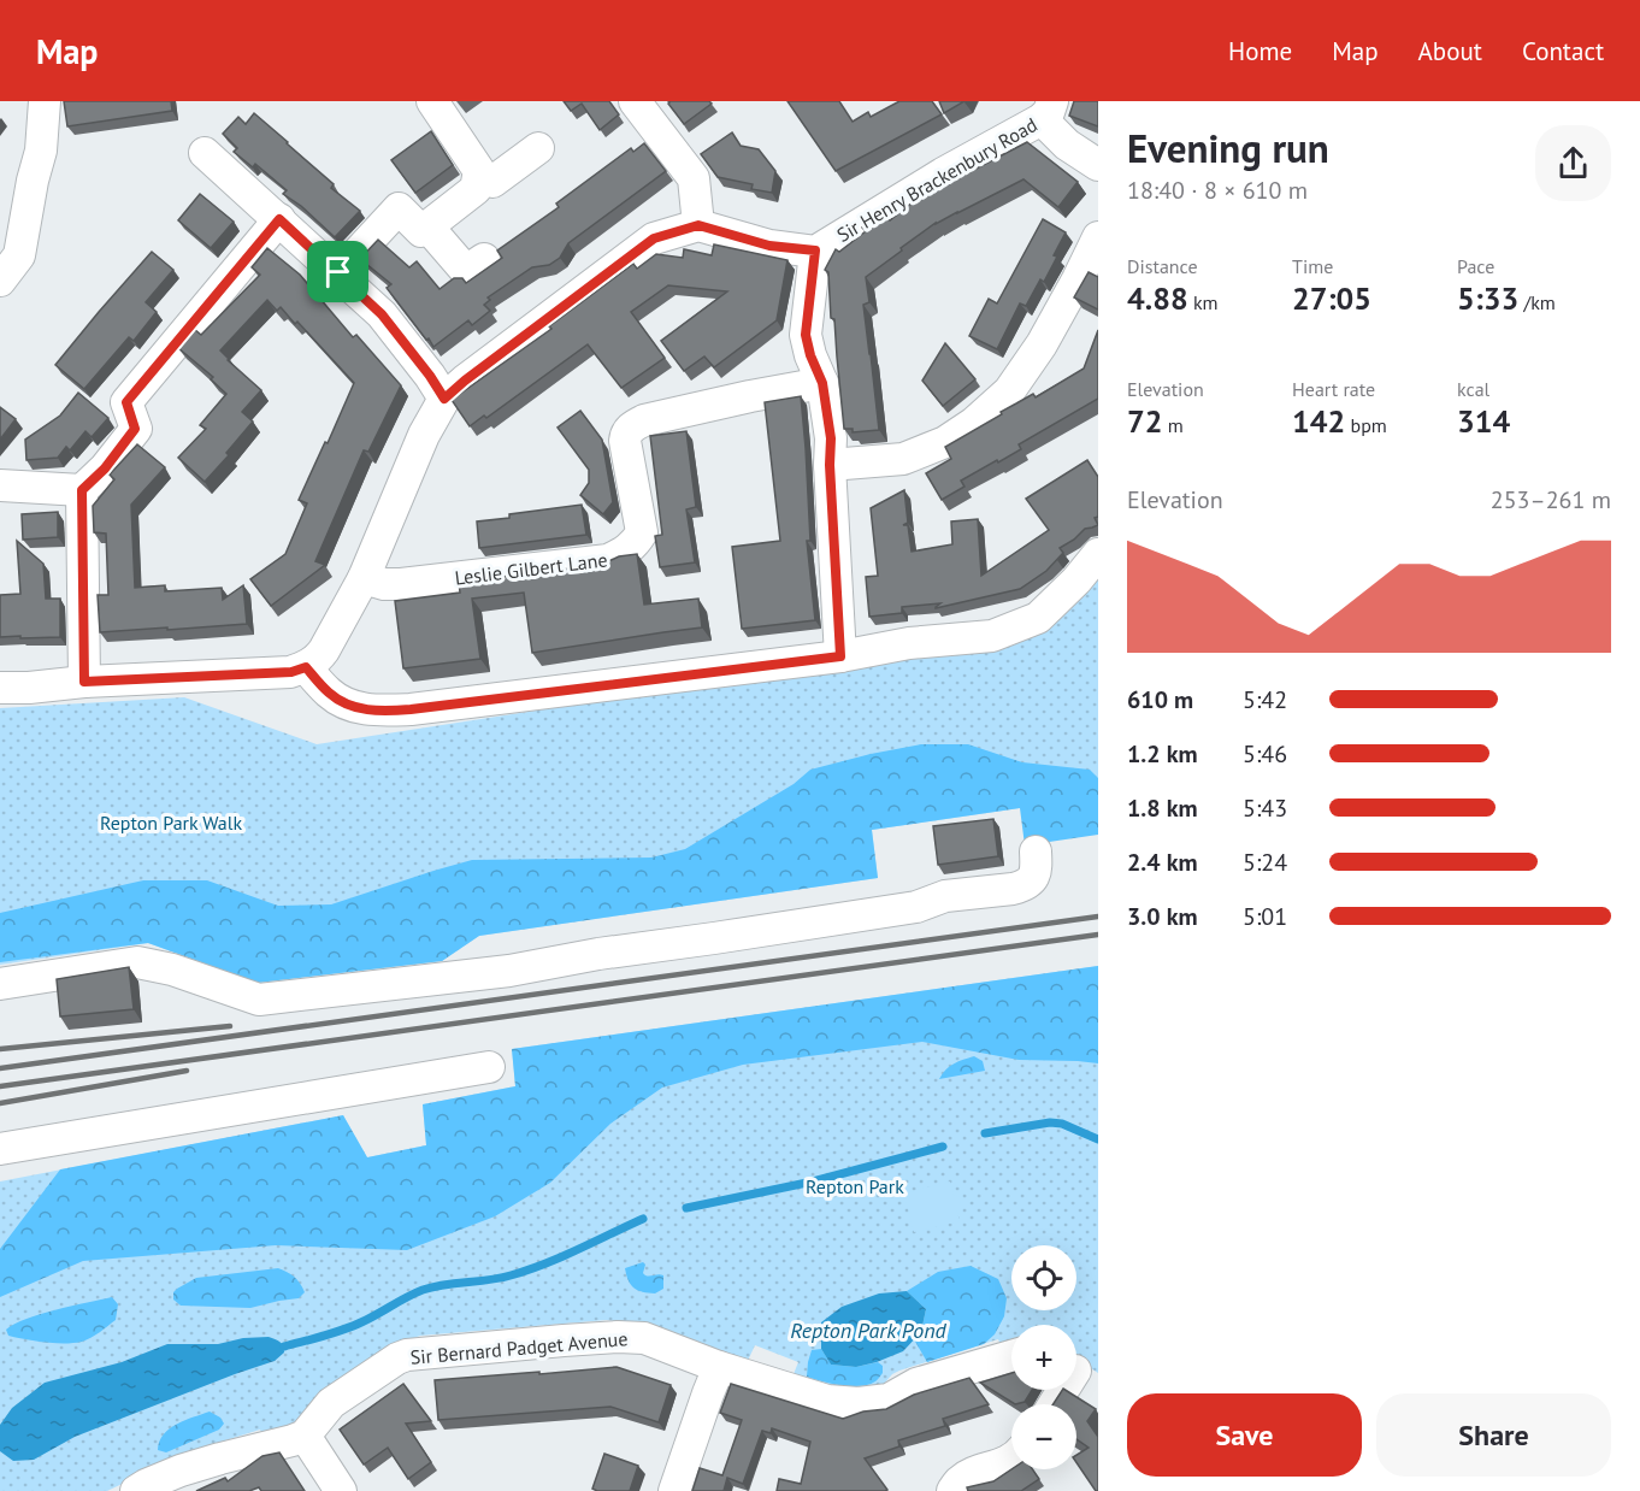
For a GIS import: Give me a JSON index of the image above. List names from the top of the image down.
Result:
{
  "streets": {
    "street": ["Sir Henry Brackenbury Road", "Leslie Gilbert Lane", "Sir Bernard Padget Avenue"]
  },
  "water": ["Repton Park Pond"],
  "parks": ["Repton Park Walk", "Repton Park"],
  "page": {
    "header": "Map",
    "nav": [
      "Home",
      "Map",
      "About",
      "Contact"
    ],
    "heading": ["Evening run", "18:40 · 8 × 610 m"],
    "stats": [
      ["Distance", "4.88 km"],
      ["Time", "27:05"],
      ["Pace", "5:33 /km"],
      ["Elevation", "72 m"],
      ["Heart rate", "142 bpm"],
      ["kcal", "314"]
    ],
    "chart": ["Elevation", "253–261 m"],
    "list": [
      {
        "name": "610 m",
        "note": "5:42"
      },
      {
        "name": "1.2 km",
        "note": "5:46"
      },
      {
        "name": "1.8 km",
        "note": "5:43"
      },
      {
        "name": "2.4 km",
        "note": "5:24"
      },
      {
        "name": "3.0 km",
        "note": "5:01"
      }
    ],
    "map_buttons": ["+", "−"],
    "buttons": ["Save", "Share"]
  }
}
